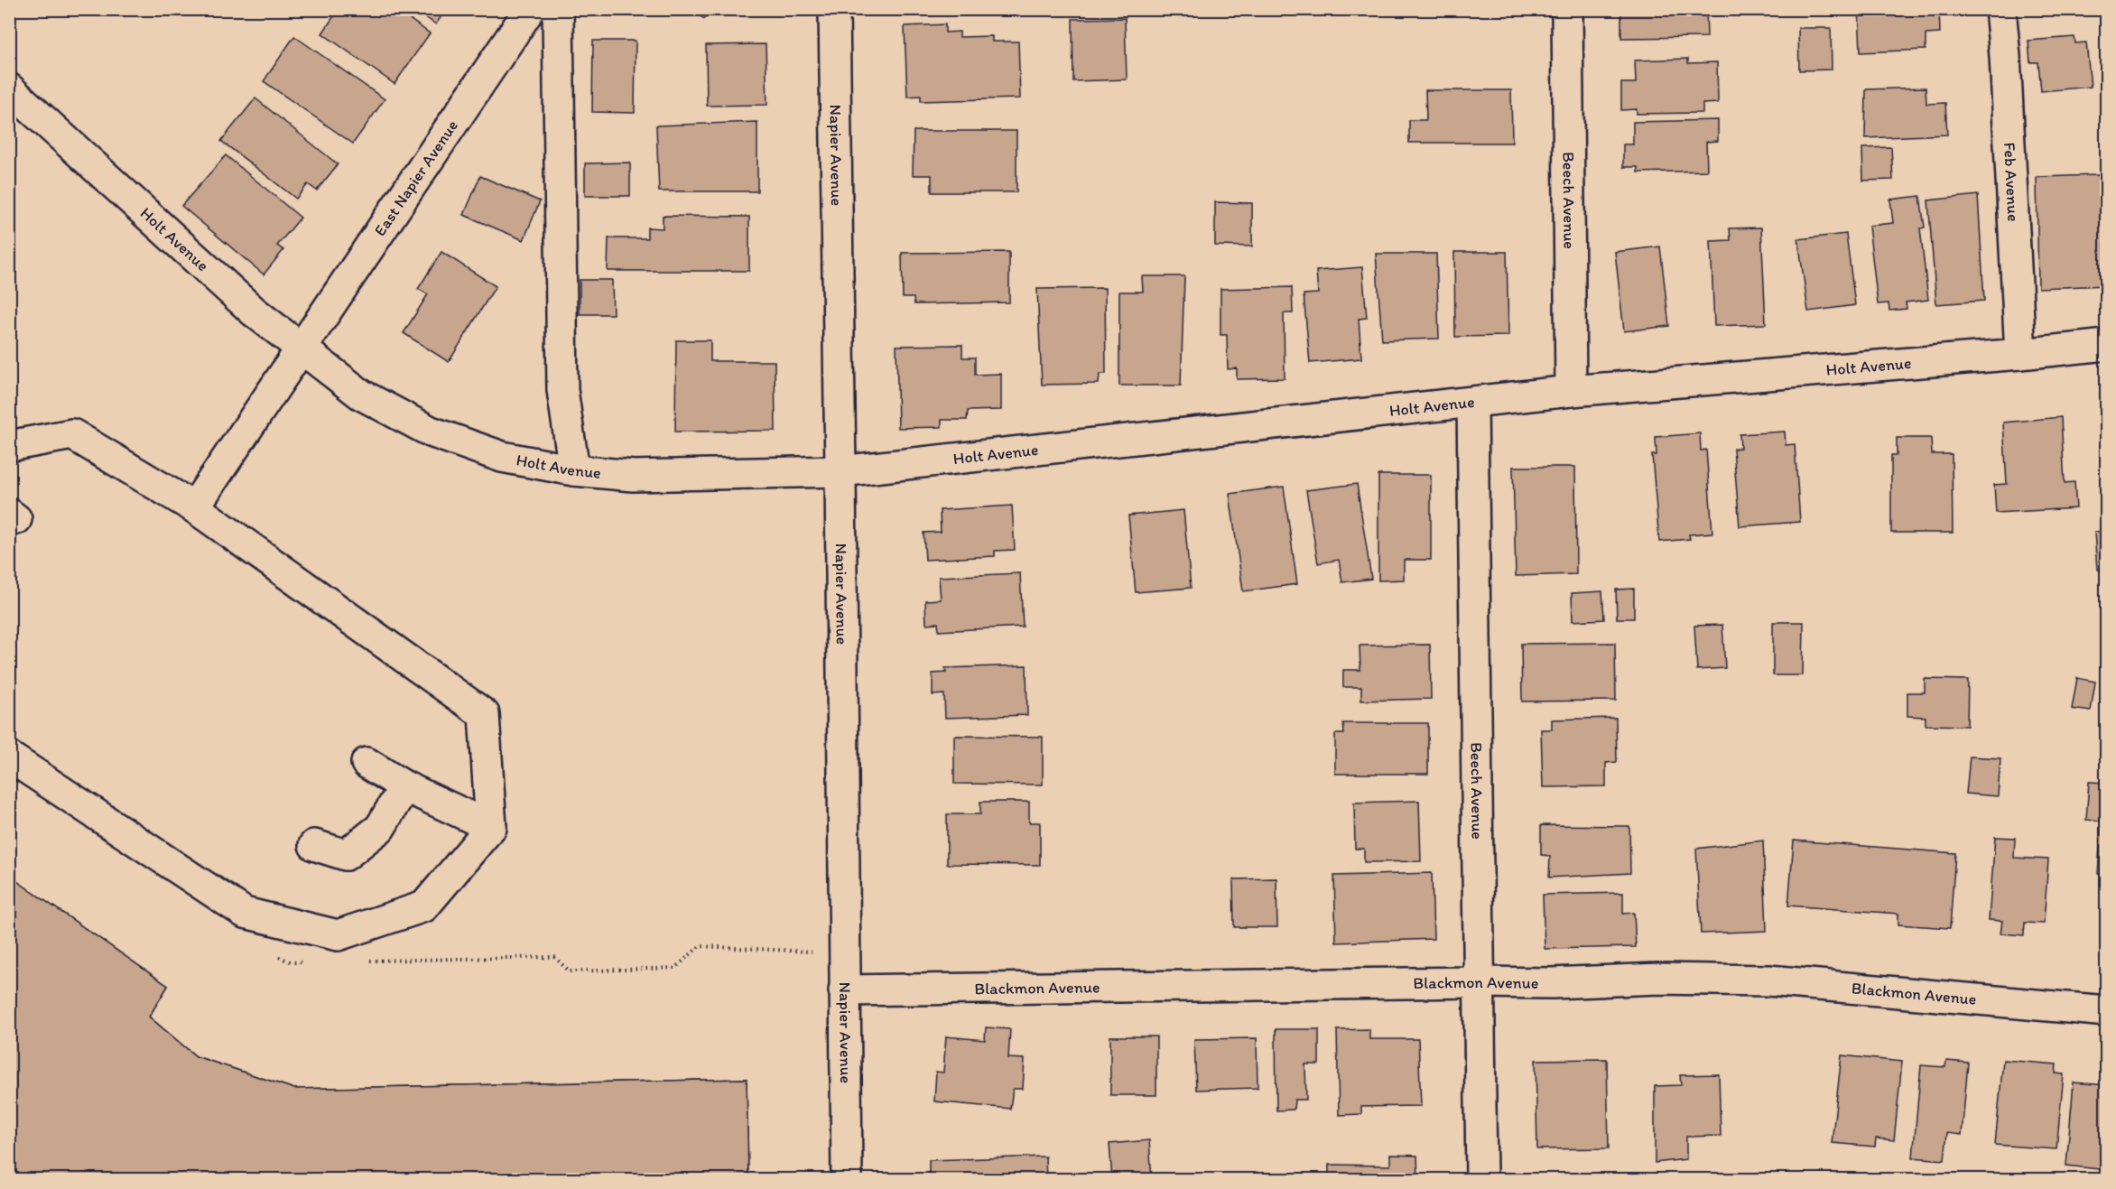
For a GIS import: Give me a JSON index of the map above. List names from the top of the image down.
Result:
{
  "streets": {
    "street": [
      "Napier Avenue",
      "East Napier Avenue",
      "Feb Avenue",
      "Beech Avenue",
      "Holt Avenue",
      "Blackmon Avenue"
    ]
  },
  "crossings": [
    ["Napier Avenue", "Holt Avenue"],
    ["Napier Avenue", "Blackmon Avenue"],
    ["East Napier Avenue", "Holt Avenue"],
    ["Feb Avenue", "Holt Avenue"],
    ["Beech Avenue", "Holt Avenue"],
    ["Beech Avenue", "Blackmon Avenue"]
  ]
}
